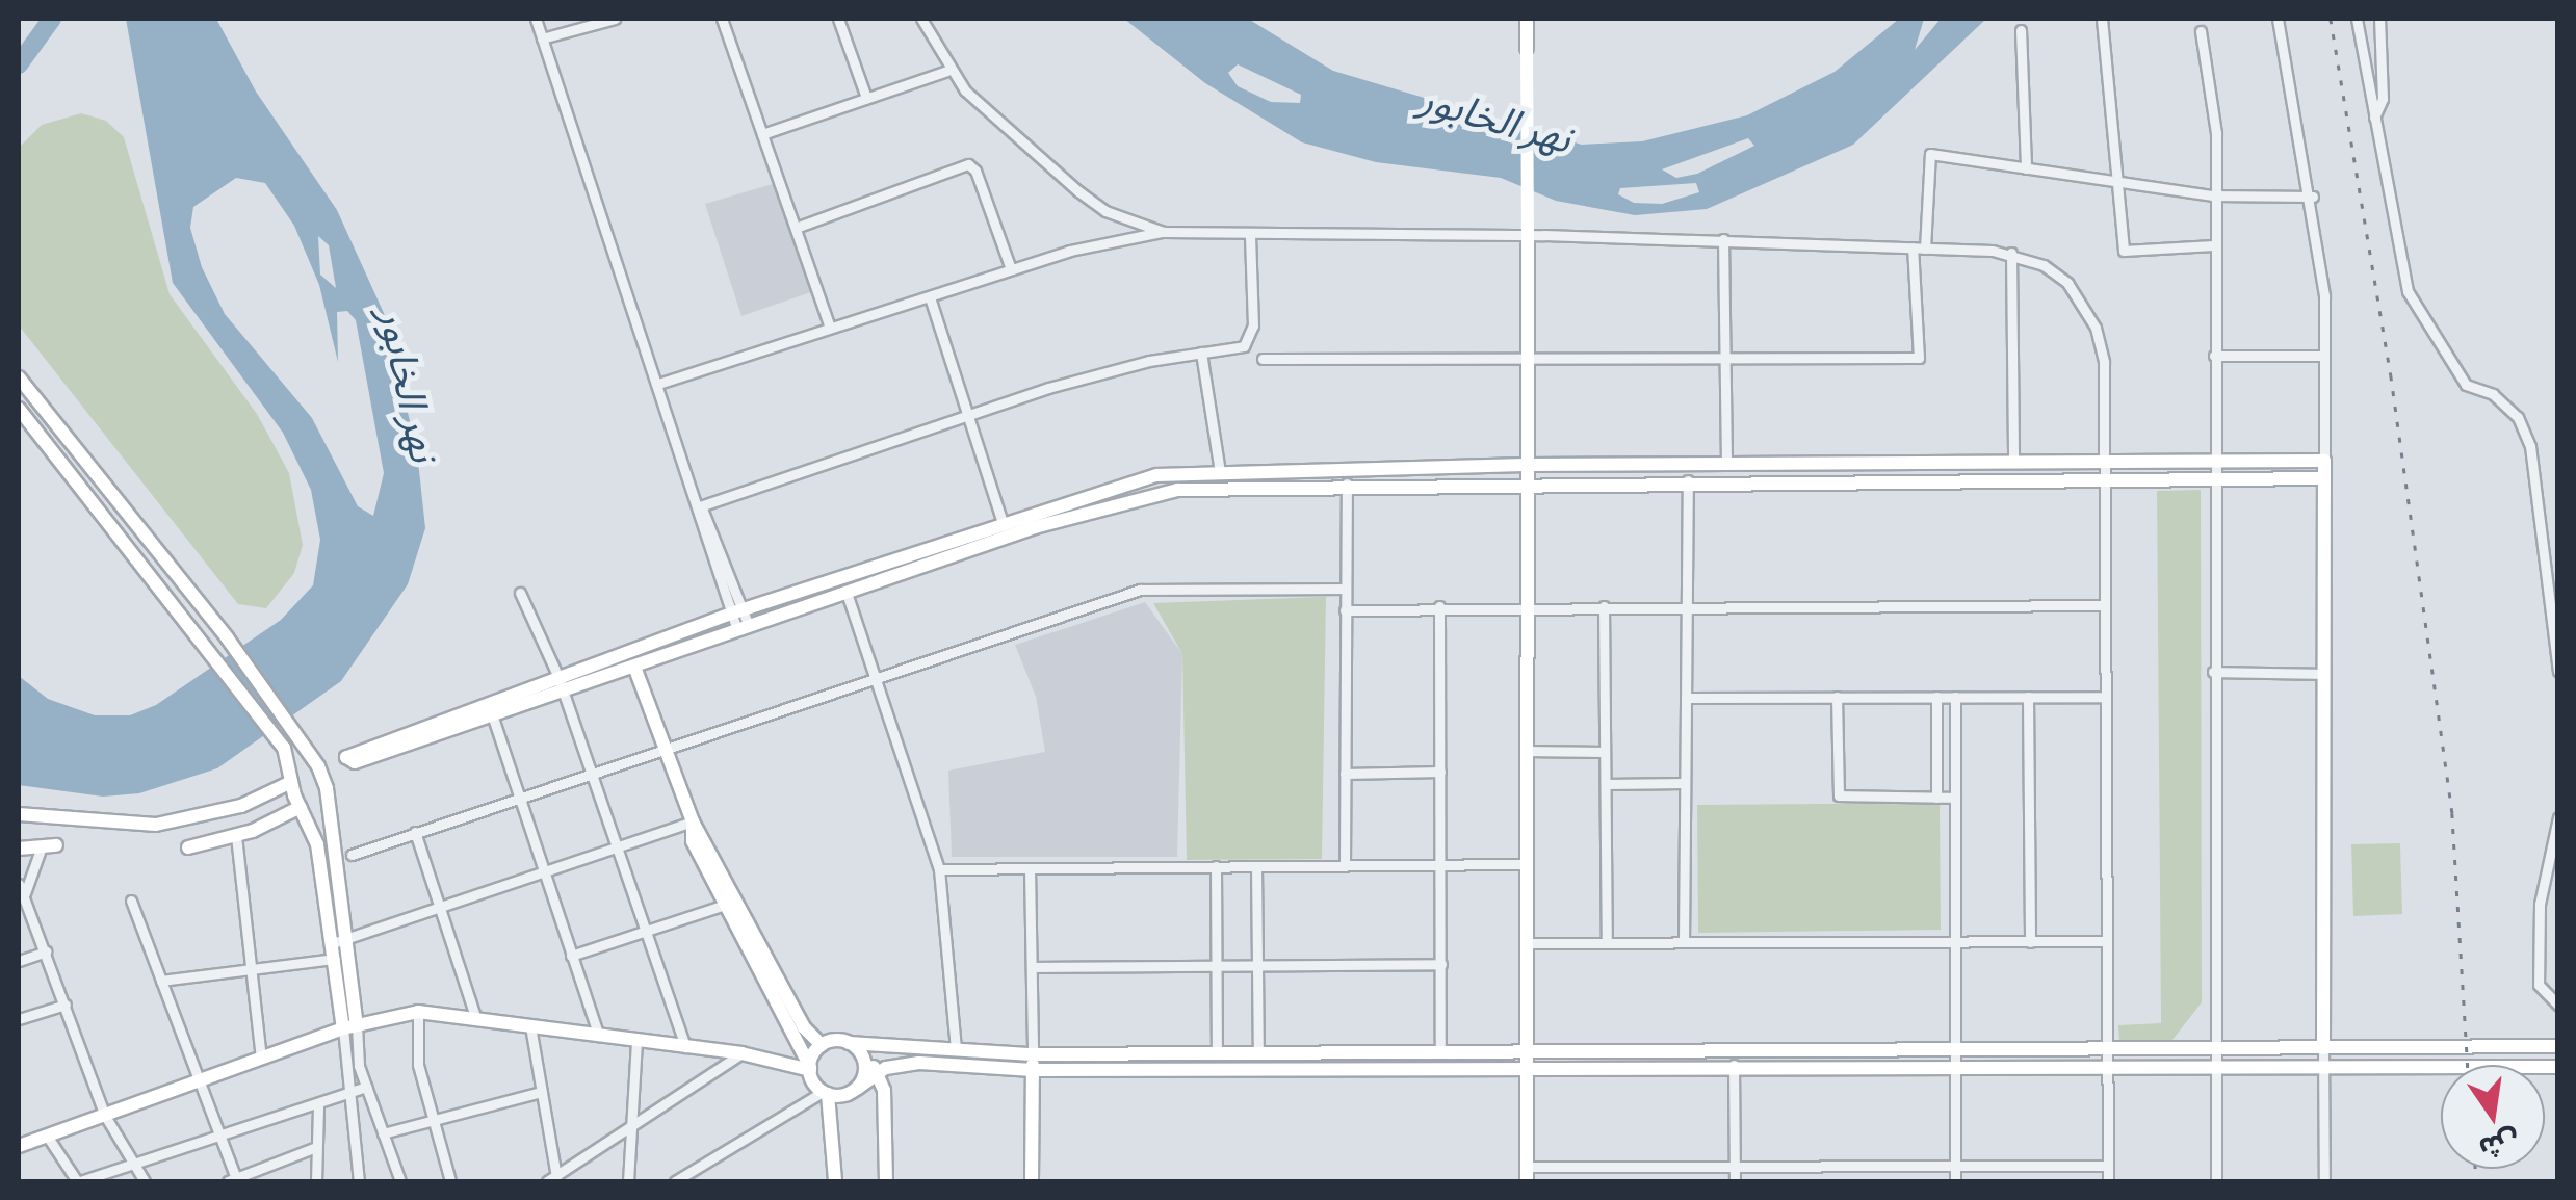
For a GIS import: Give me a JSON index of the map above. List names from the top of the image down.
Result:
{
  "water": ["نهر الخابور"],
  "north": "bottom"
}
